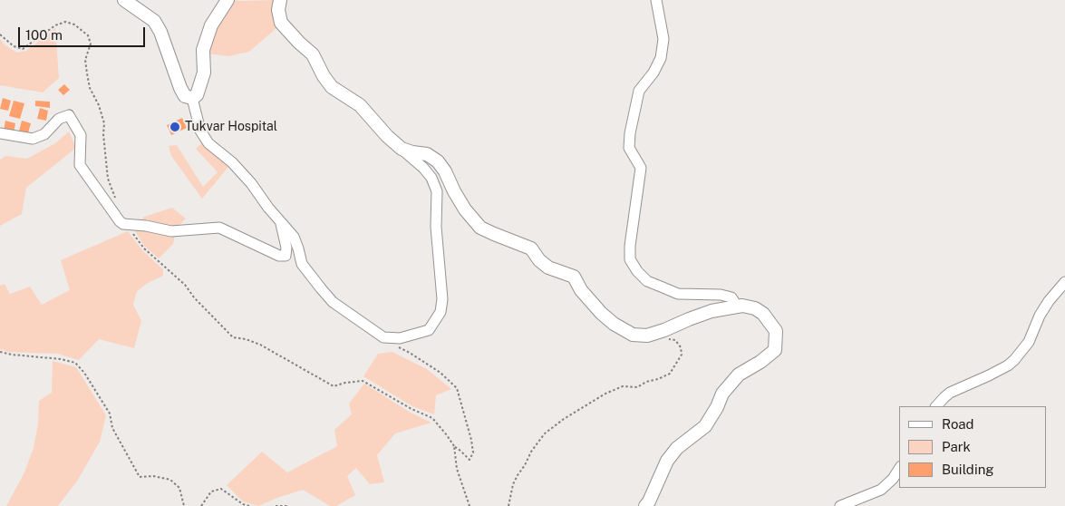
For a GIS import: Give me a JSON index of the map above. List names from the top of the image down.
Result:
{
  "places": ["Tukvar Hospital"],
  "legend": ["Road", "Park", "Building"],
  "scale_bar": "100 m"
}
